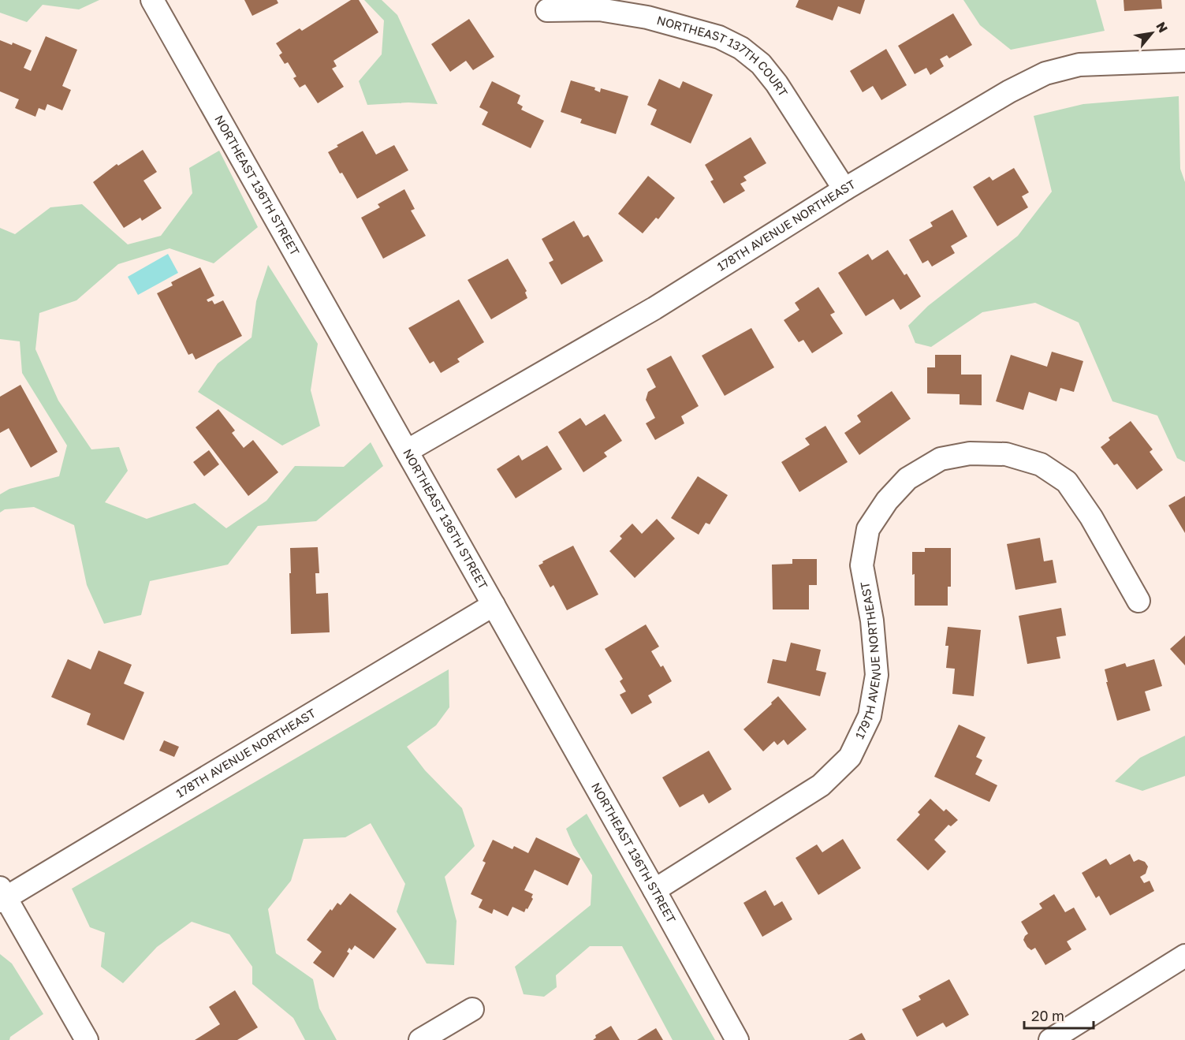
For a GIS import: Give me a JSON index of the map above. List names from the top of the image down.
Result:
{
  "streets": {
    "street": [
      "NORTHEAST 137TH COURT",
      "NORTHEAST 136TH STREET",
      "178TH AVENUE NORTHEAST",
      "179TH AVENUE NORTHEAST"
    ]
  },
  "crossings": [
    ["NORTHEAST 137TH COURT", "178TH AVENUE NORTHEAST"],
    ["NORTHEAST 136TH STREET", "178TH AVENUE NORTHEAST"],
    ["NORTHEAST 136TH STREET", "179TH AVENUE NORTHEAST"]
  ],
  "scale_bar": "20 m",
  "north": "top right"
}
